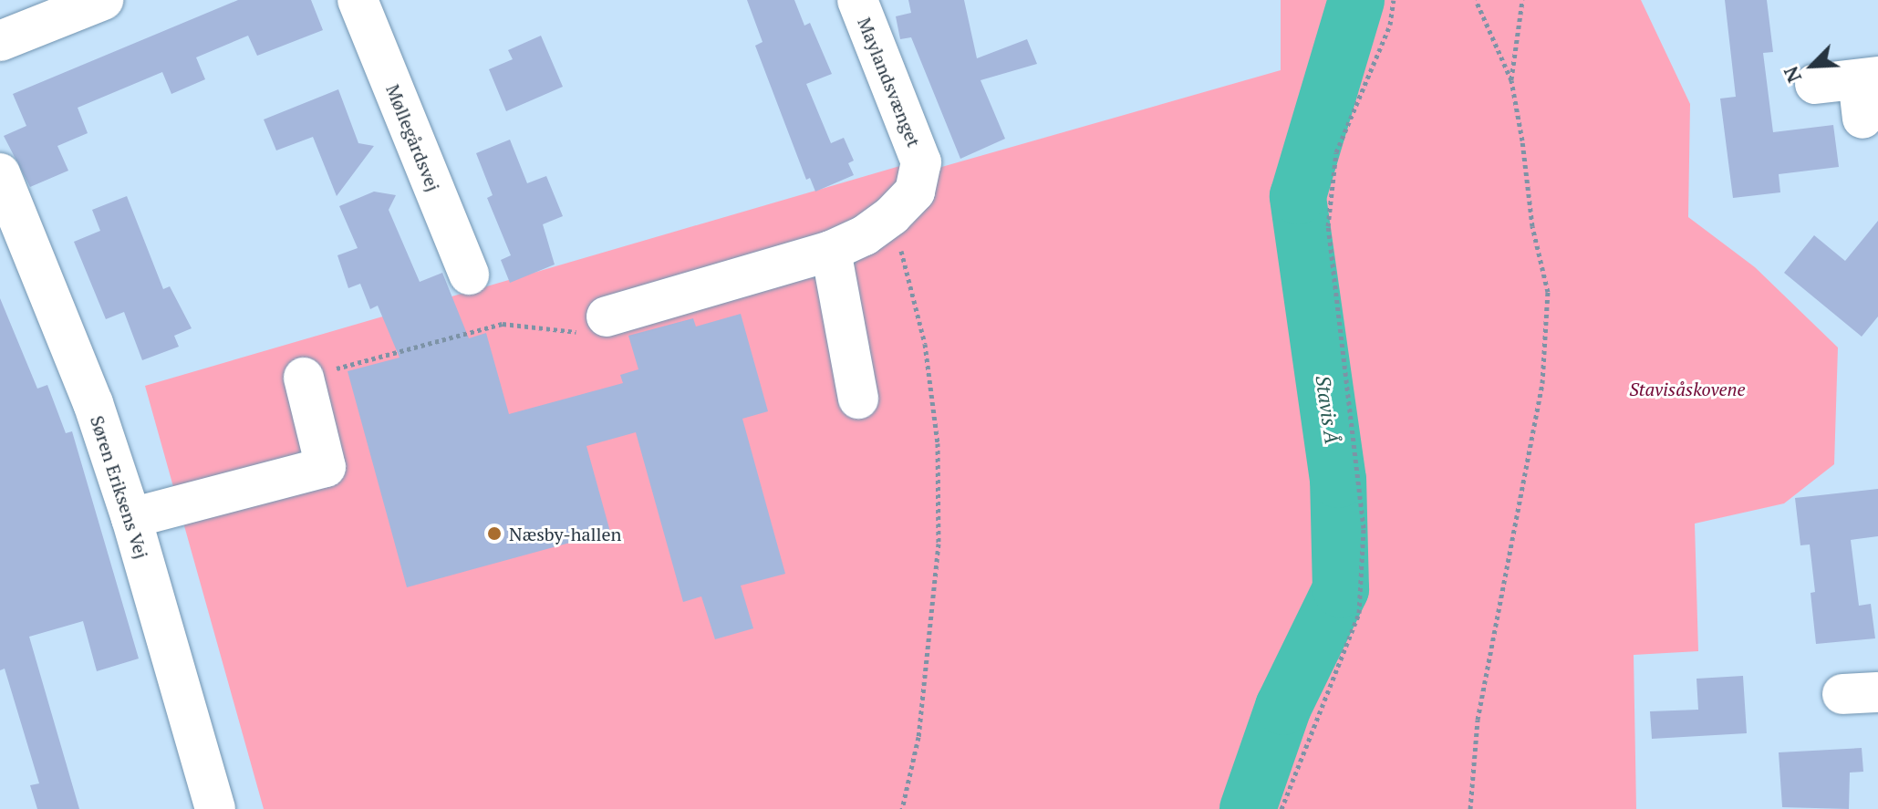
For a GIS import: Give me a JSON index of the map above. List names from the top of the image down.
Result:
{
  "streets": {
    "street": ["Maylandsvænget", "Møllegårdsvej", "Søren Eriksens Vej"]
  },
  "water": ["Stavis Å"],
  "parks": ["Stavisåskovene"],
  "places": ["Næsby-hallen"],
  "north": "bottom left"
}
